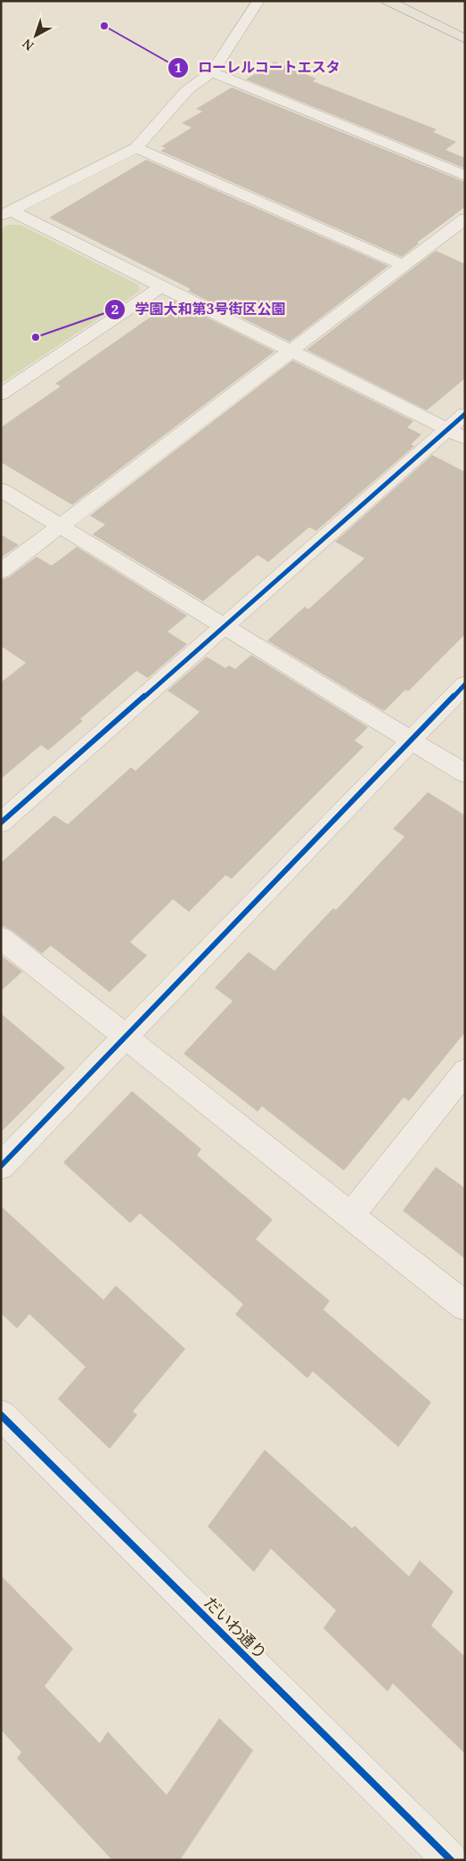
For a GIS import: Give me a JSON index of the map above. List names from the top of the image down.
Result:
{
  "streets": {
    "street": ["だいわ通り"]
  },
  "places": ["ローレルコートエスタ", "学園大和第3号街区公園"],
  "north": "bottom left"
}
